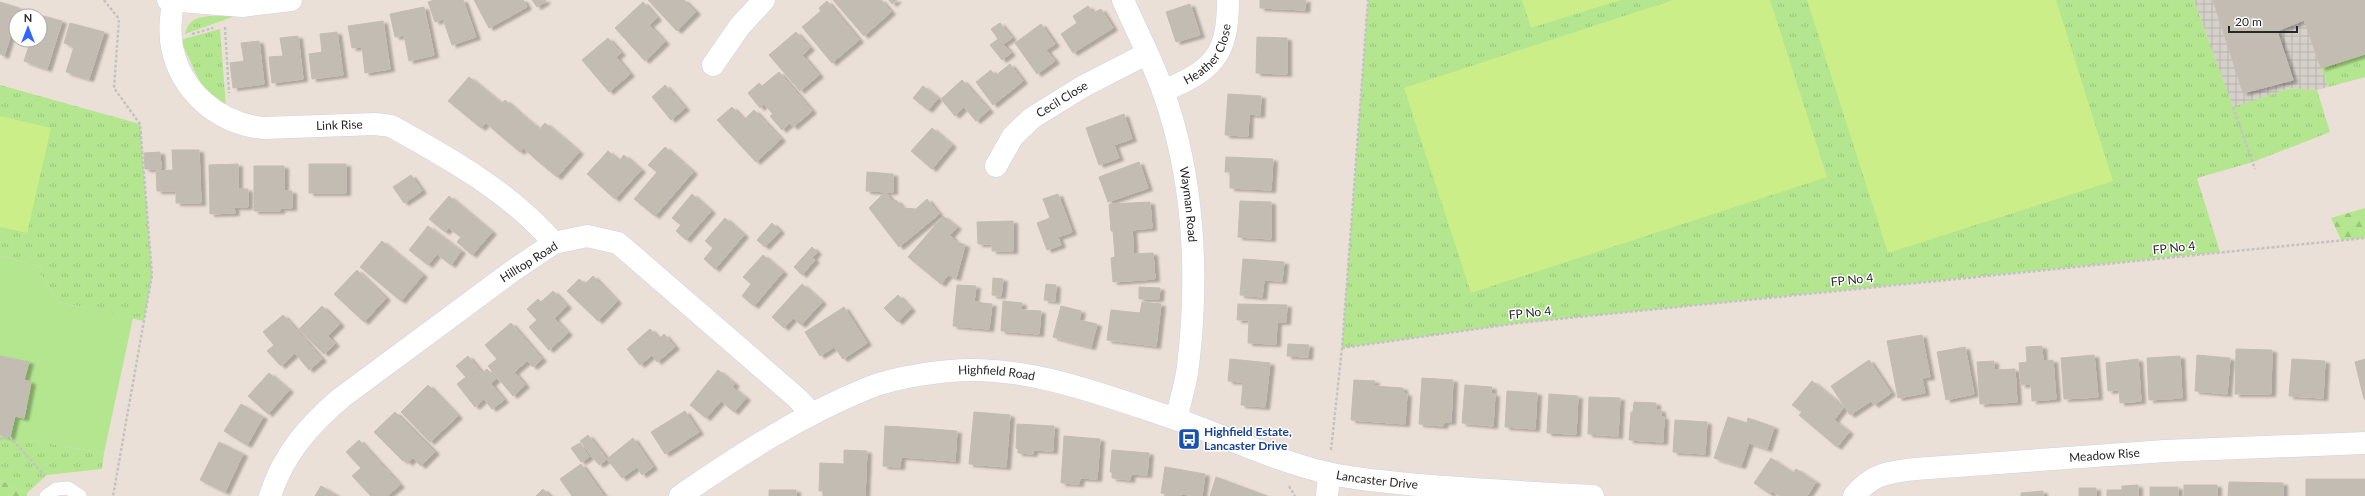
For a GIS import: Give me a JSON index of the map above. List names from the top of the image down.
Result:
{
  "streets": {
    "street": [
      "Heather Close",
      "Cecil Close",
      "Link Rise",
      "Wayman Road",
      "Hilltop Road",
      "Highfield Road",
      "Meadow Rise",
      "Lancaster Drive"
    ],
    "path": ["FP No 4"]
  },
  "crossings": [
    ["Heather Close", "Wayman Road"],
    ["Cecil Close", "Wayman Road"],
    ["Link Rise", "Hilltop Road"],
    ["Wayman Road", "Highfield Road"],
    ["Hilltop Road", "Highfield Road"],
    ["Highfield Road", "Lancaster Drive"]
  ],
  "places": {
    "bus stop": ["Highfield Estate, Lancaster Drive"]
  },
  "scale_bar": "20 m",
  "north": "top"
}
